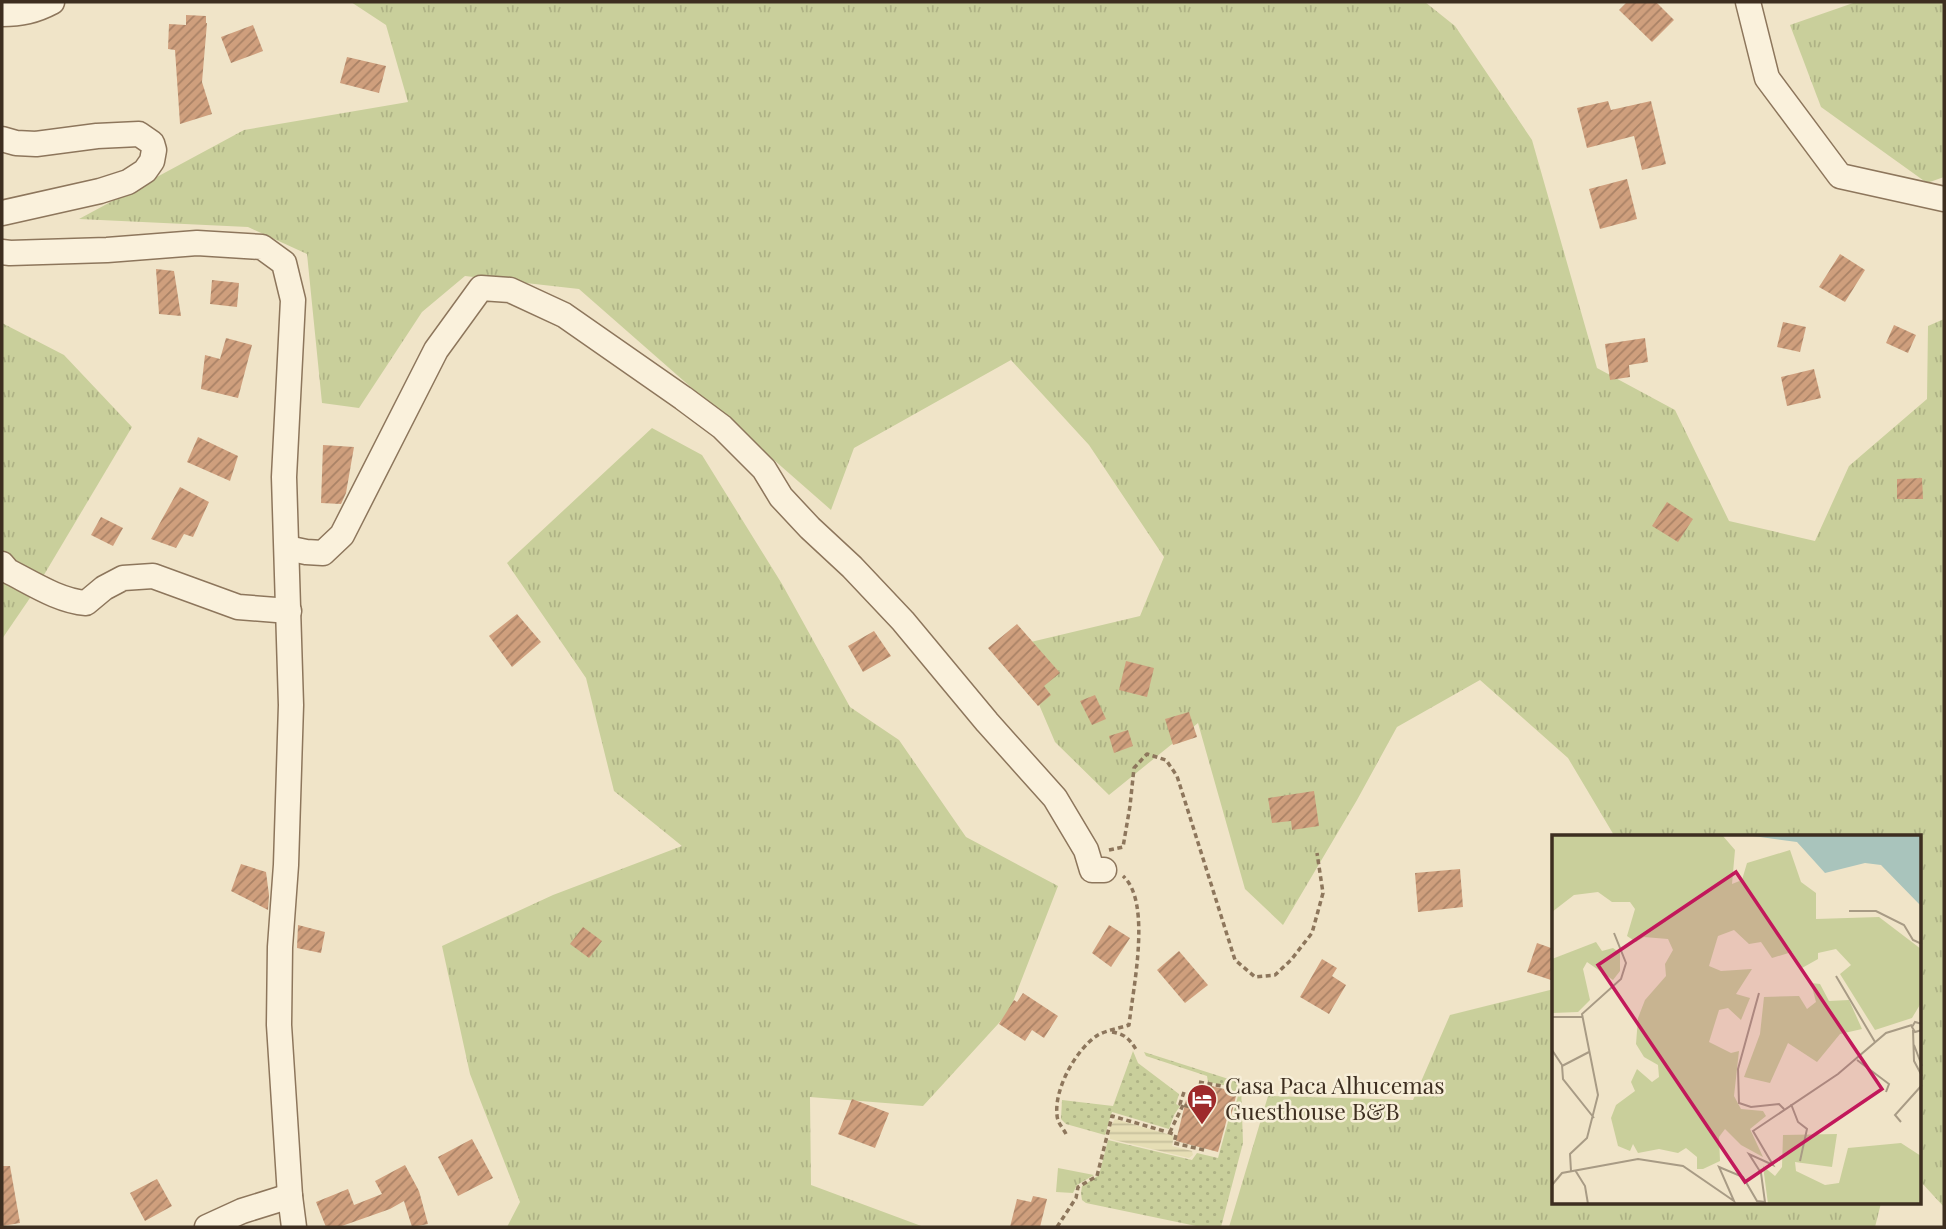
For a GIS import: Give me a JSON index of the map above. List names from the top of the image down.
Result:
{
  "places": {
    "hotel": ["Casa Paca Alhucemas Guesthouse B&B"]
  }
}
